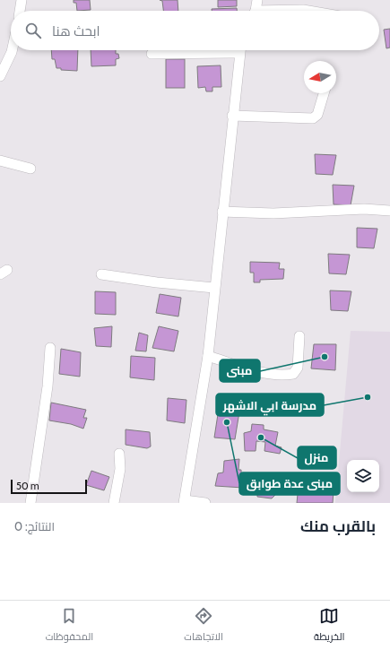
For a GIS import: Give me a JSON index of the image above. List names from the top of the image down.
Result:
{
  "places": [
    "مبنى",
    "مدرسة ابي الاشهر",
    "مبنى عدة طوابق",
    "منزل"
  ],
  "scale_bar": "50 m",
  "north": "left",
  "page": {
    "search": "ابحث هنا",
    "scale": "50 m",
    "heading": ["بالقرب منك", "النتائج: 0"],
    "nav": ["الخريطة", "الاتجاهات", "المحفوظات"]
  }
}
